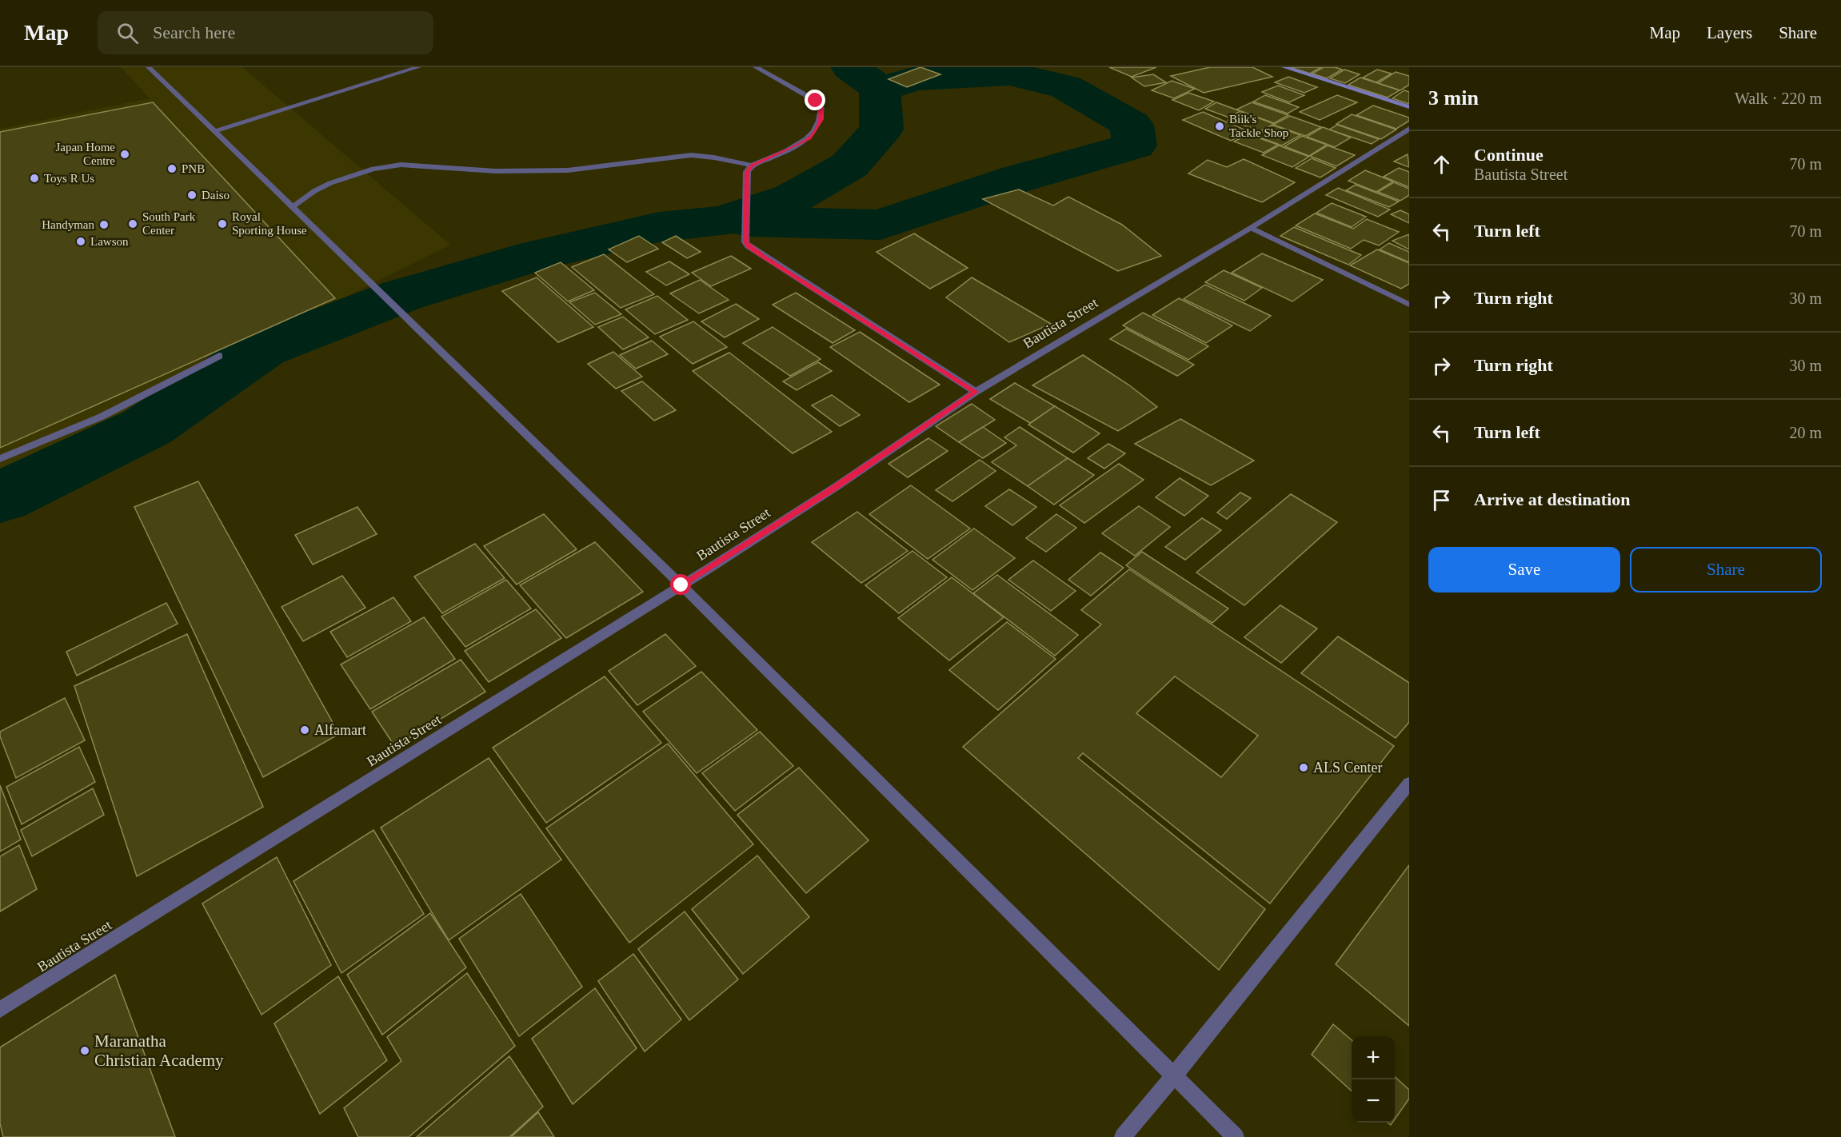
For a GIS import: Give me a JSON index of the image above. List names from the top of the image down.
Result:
{
  "streets": {
    "street": ["Bautista Street"]
  },
  "places": [
    "Biik's Tackle Shop",
    "Japan Home Centre",
    "PNB",
    "Toys R Us",
    "Daiso",
    "South Park Center",
    "Royal Sporting House",
    "Handyman",
    "Lawson",
    "Alfamart",
    "ALS Center",
    "Maranatha Christian Academy"
  ],
  "page": {
    "header": "Map",
    "search": "Search here",
    "nav": ["Map", "Layers", "Share"],
    "heading": ["3 min", "Walk · 220 m"],
    "list": [
      ["Continue", "Bautista Street", "70 m"],
      ["Turn left", "70 m"],
      ["Turn right", "30 m"],
      ["Turn right", "30 m"],
      ["Turn left", "20 m"],
      "Arrive at destination"
    ],
    "buttons": ["Save", "Share"],
    "map_buttons": ["+", "−"]
  }
}
